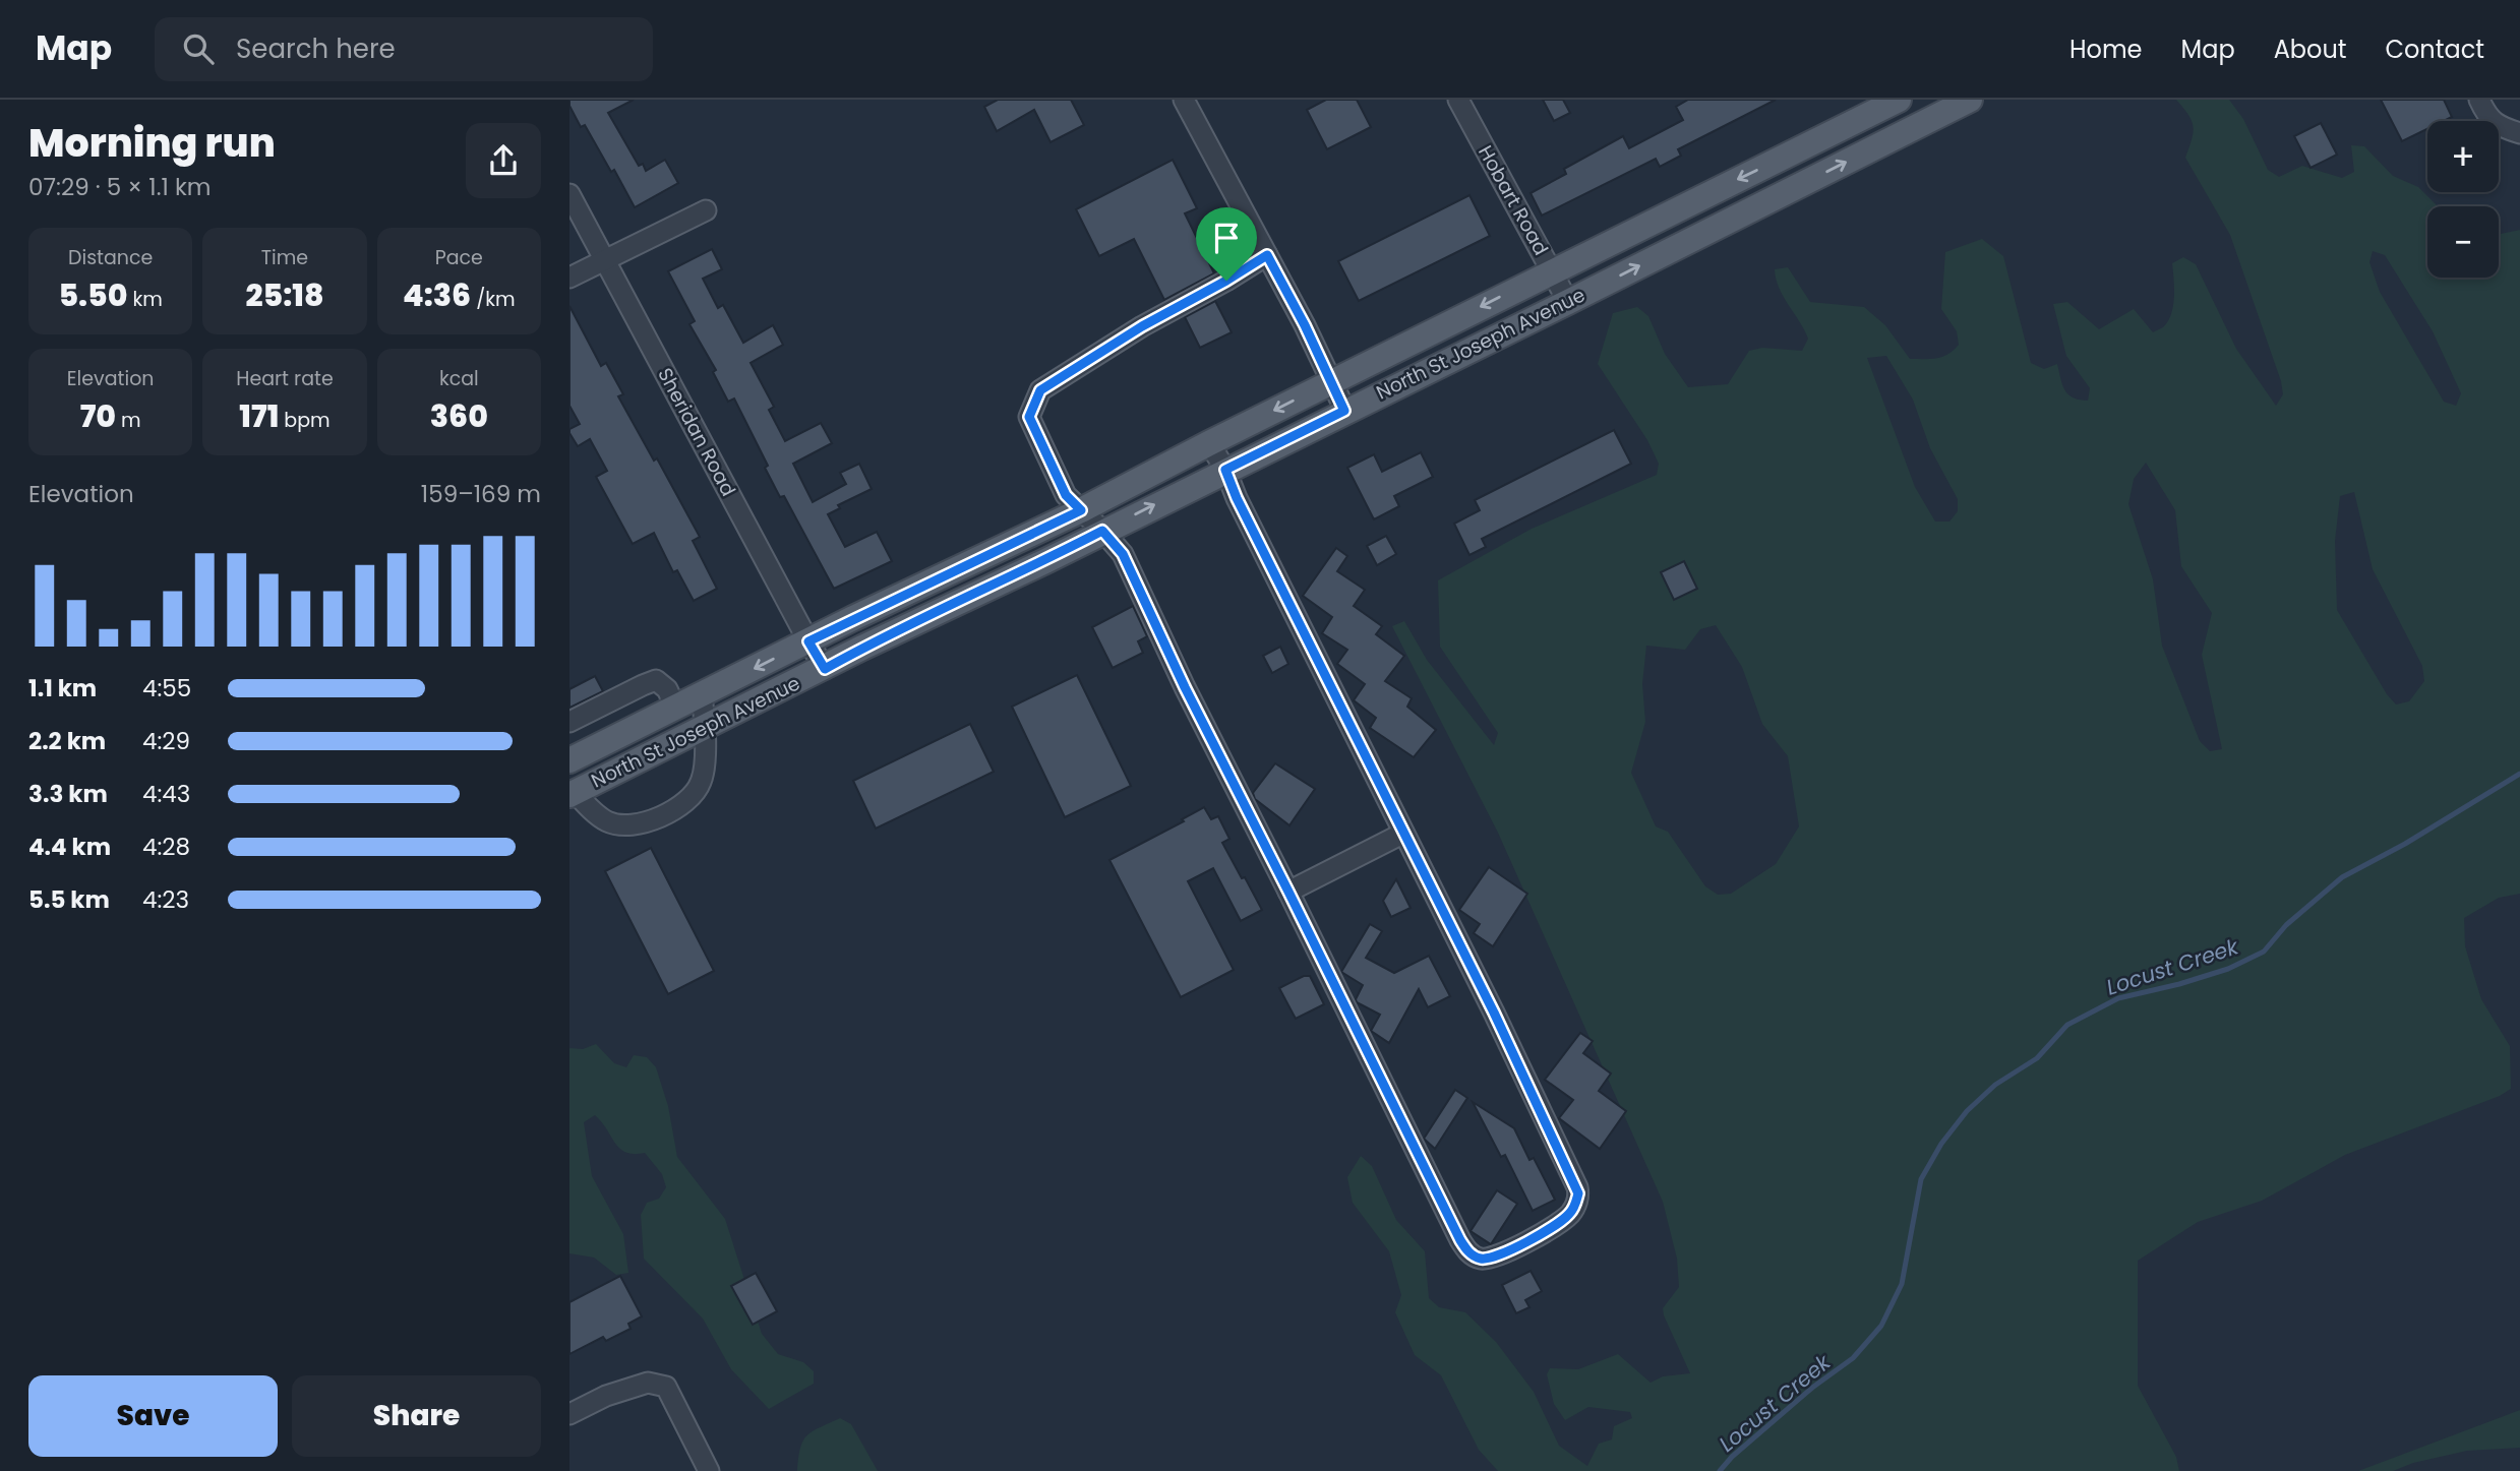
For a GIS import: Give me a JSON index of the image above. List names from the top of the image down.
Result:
{
  "streets": {
    "main road": ["North St Joseph Avenue"],
    "street": ["Hobart Road", "Sheridan Road"]
  },
  "crossings": [
    ["Hobart Road", "North St Joseph Avenue"],
    ["North St Joseph Avenue", "Sheridan Road"]
  ],
  "water": ["Locust Creek"],
  "page": {
    "header": "Map",
    "search": "Search here",
    "nav": [
      "Home",
      "Map",
      "About",
      "Contact"
    ],
    "heading": ["Morning run", "07:29 · 5 × 1.1 km"],
    "map_buttons": ["+", "−"],
    "stats": [
      ["Distance", "5.50 km"],
      ["Time", "25:18"],
      ["Pace", "4:36 /km"],
      ["Elevation", "70 m"],
      ["Heart rate", "171 bpm"],
      ["kcal", "360"]
    ],
    "chart": ["Elevation", "159–169 m"],
    "list": [
      {
        "name": "1.1 km",
        "note": "4:55"
      },
      {
        "name": "2.2 km",
        "note": "4:29"
      },
      {
        "name": "3.3 km",
        "note": "4:43"
      },
      {
        "name": "4.4 km",
        "note": "4:28"
      },
      {
        "name": "5.5 km",
        "note": "4:23"
      }
    ],
    "buttons": ["Save", "Share"]
  }
}
